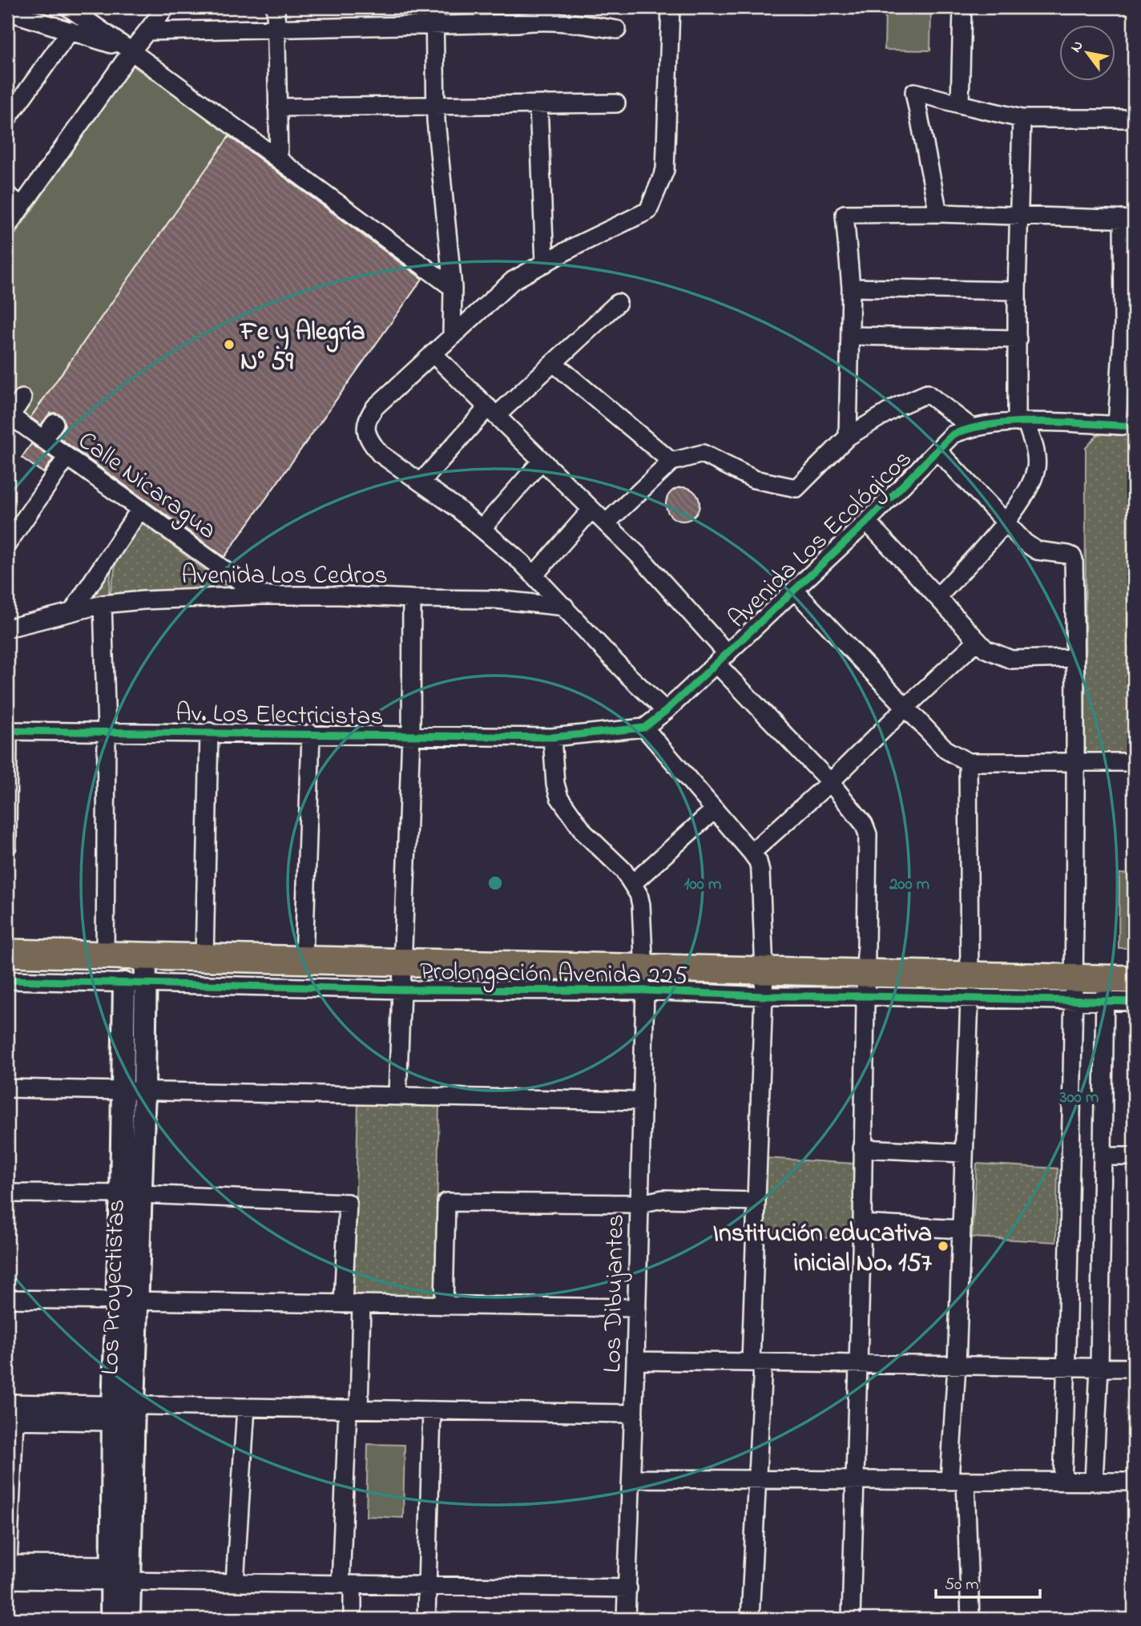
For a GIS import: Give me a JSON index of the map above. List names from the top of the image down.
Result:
{
  "streets": {
    "main road": ["Prolongación Avenida 225"],
    "street": [
      "Calle Nicaragua",
      "Avenida Los Ecológicos",
      "Avenida Los Cedros",
      "Av. Los Electricistas",
      "Los Proyectistas",
      "Los Dibujantes"
    ]
  },
  "crossings": [
    ["Calle Nicaragua", "Avenida Los Cedros"],
    ["Prolongación Avenida 225", "Los Proyectistas"],
    ["Prolongación Avenida 225", "Los Dibujantes"]
  ],
  "places": ["Fe y Alegría N° 59", "Institución educativa inicial No. 157"],
  "scale_bar": "50 m",
  "north": "top left",
  "rings": ["100 m", "200 m", "300 m"]
}
